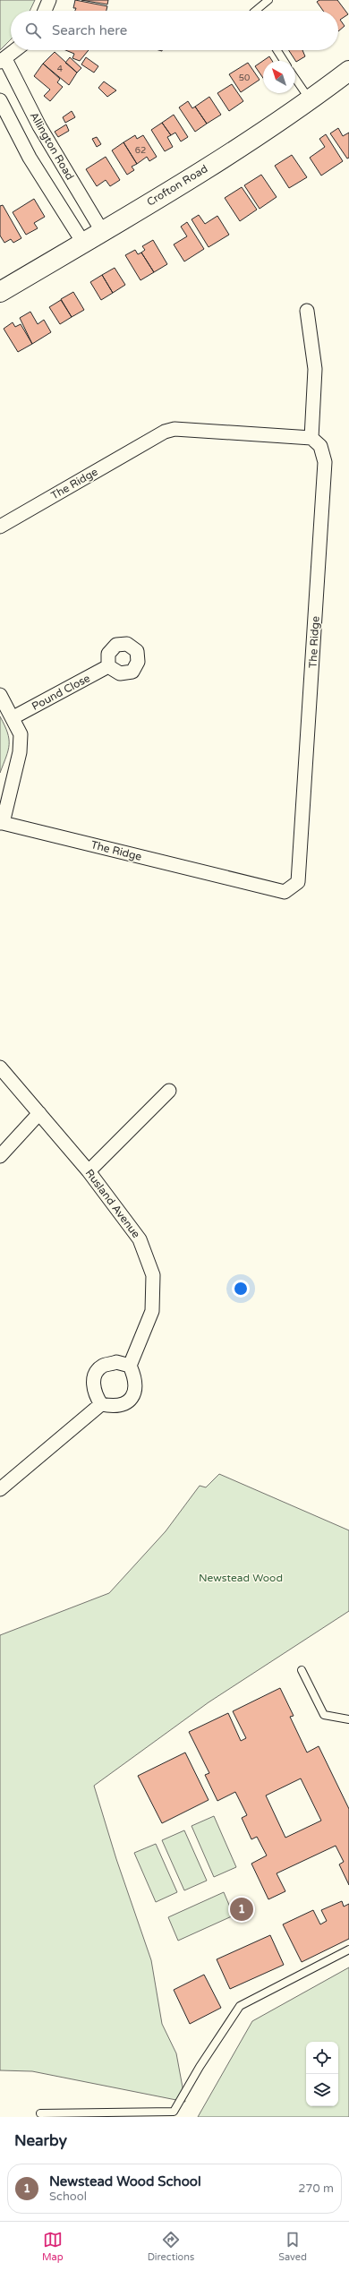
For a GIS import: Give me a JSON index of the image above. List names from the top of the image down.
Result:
{
  "streets": {
    "main road": ["Crofton Road"],
    "street": [
      "Allington Road",
      "The Ridge",
      "Pound Close",
      "Rusland Avenue"
    ]
  },
  "crossings": [
    ["Allington Road", "Crofton Road"]
  ],
  "parks": ["Newstead Wood"],
  "house_numbers": ["4", "50", "62"],
  "north": "top left",
  "page": {
    "search": "Search here",
    "pins": "1",
    "heading": "Nearby",
    "list": [
      {
        "mark": "1",
        "name": "Newstead Wood School",
        "note": "School",
        "value": "270 m"
      }
    ],
    "nav": ["Map", "Directions", "Saved"]
  }
}
